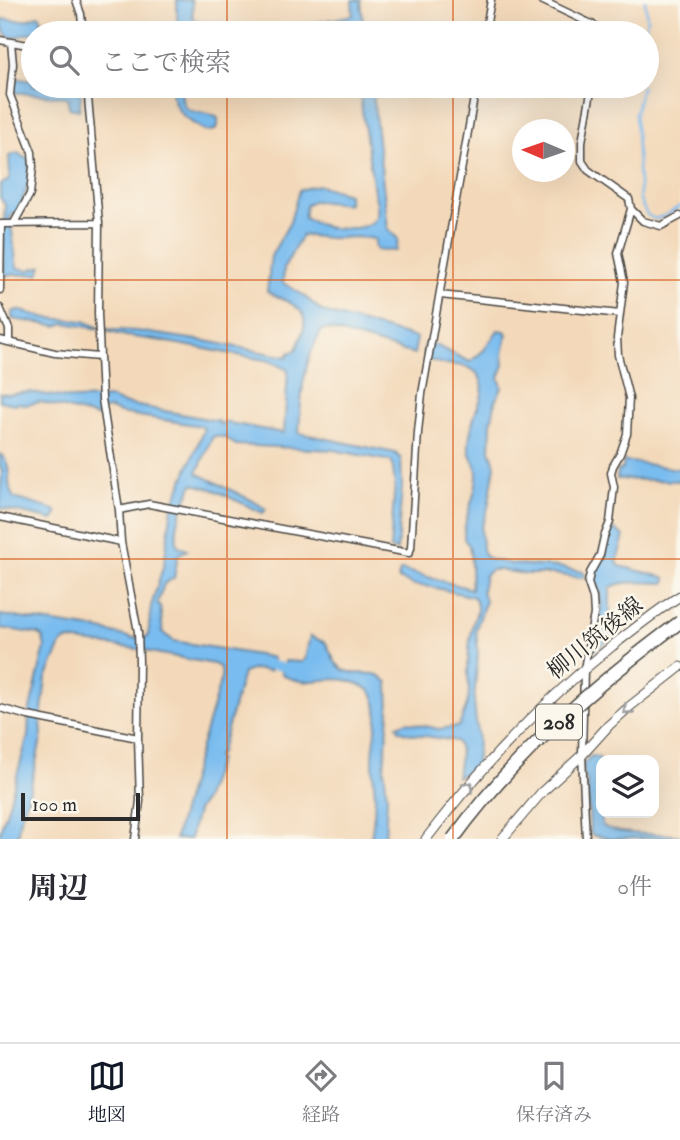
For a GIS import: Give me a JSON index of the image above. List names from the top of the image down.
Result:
{
  "streets": {
    "highway": ["208"],
    "main road": ["柳川筑後線"]
  },
  "scale_bar": "100 m",
  "north": "left",
  "page": {
    "search": "ここで検索",
    "scale": "100 m",
    "heading": ["周辺", "0件"],
    "nav": ["地図", "経路", "保存済み"]
  }
}
